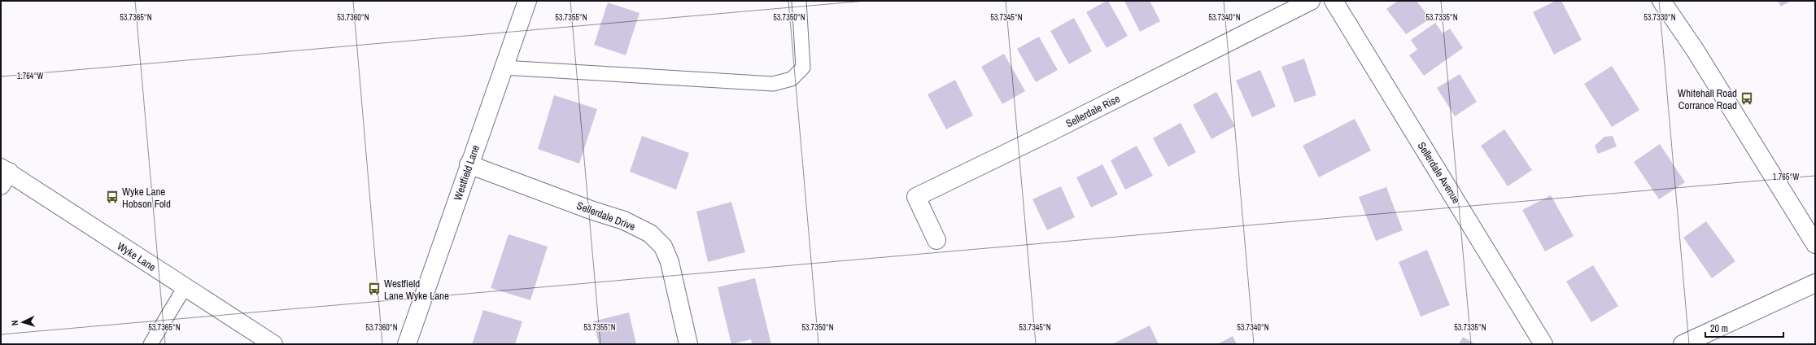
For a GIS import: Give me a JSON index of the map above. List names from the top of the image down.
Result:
{
  "streets": {
    "main road": [
      "Sellerdale Rise",
      "Westfield Lane",
      "Sellerdale Avenue",
      "Sellerdale Drive",
      "Wyke Lane"
    ]
  },
  "crossings": [
    ["Westfield Lane", "Sellerdale Drive"]
  ],
  "places": {
    "bus stop": ["Whitehall Road Corrance Road", "Wyke Lane Hobson Fold", "Westfield Lane Wyke Lane"]
  },
  "scale_bar": "20 m",
  "north": "left",
  "coordinates": [
    "53.7365°N",
    "53.7360°N",
    "53.7355°N",
    "53.7350°N",
    "53.7345°N",
    "53.7340°N",
    "53.7335°N",
    "53.7330°N",
    "1.764°W",
    "1.765°W"
  ]
}
